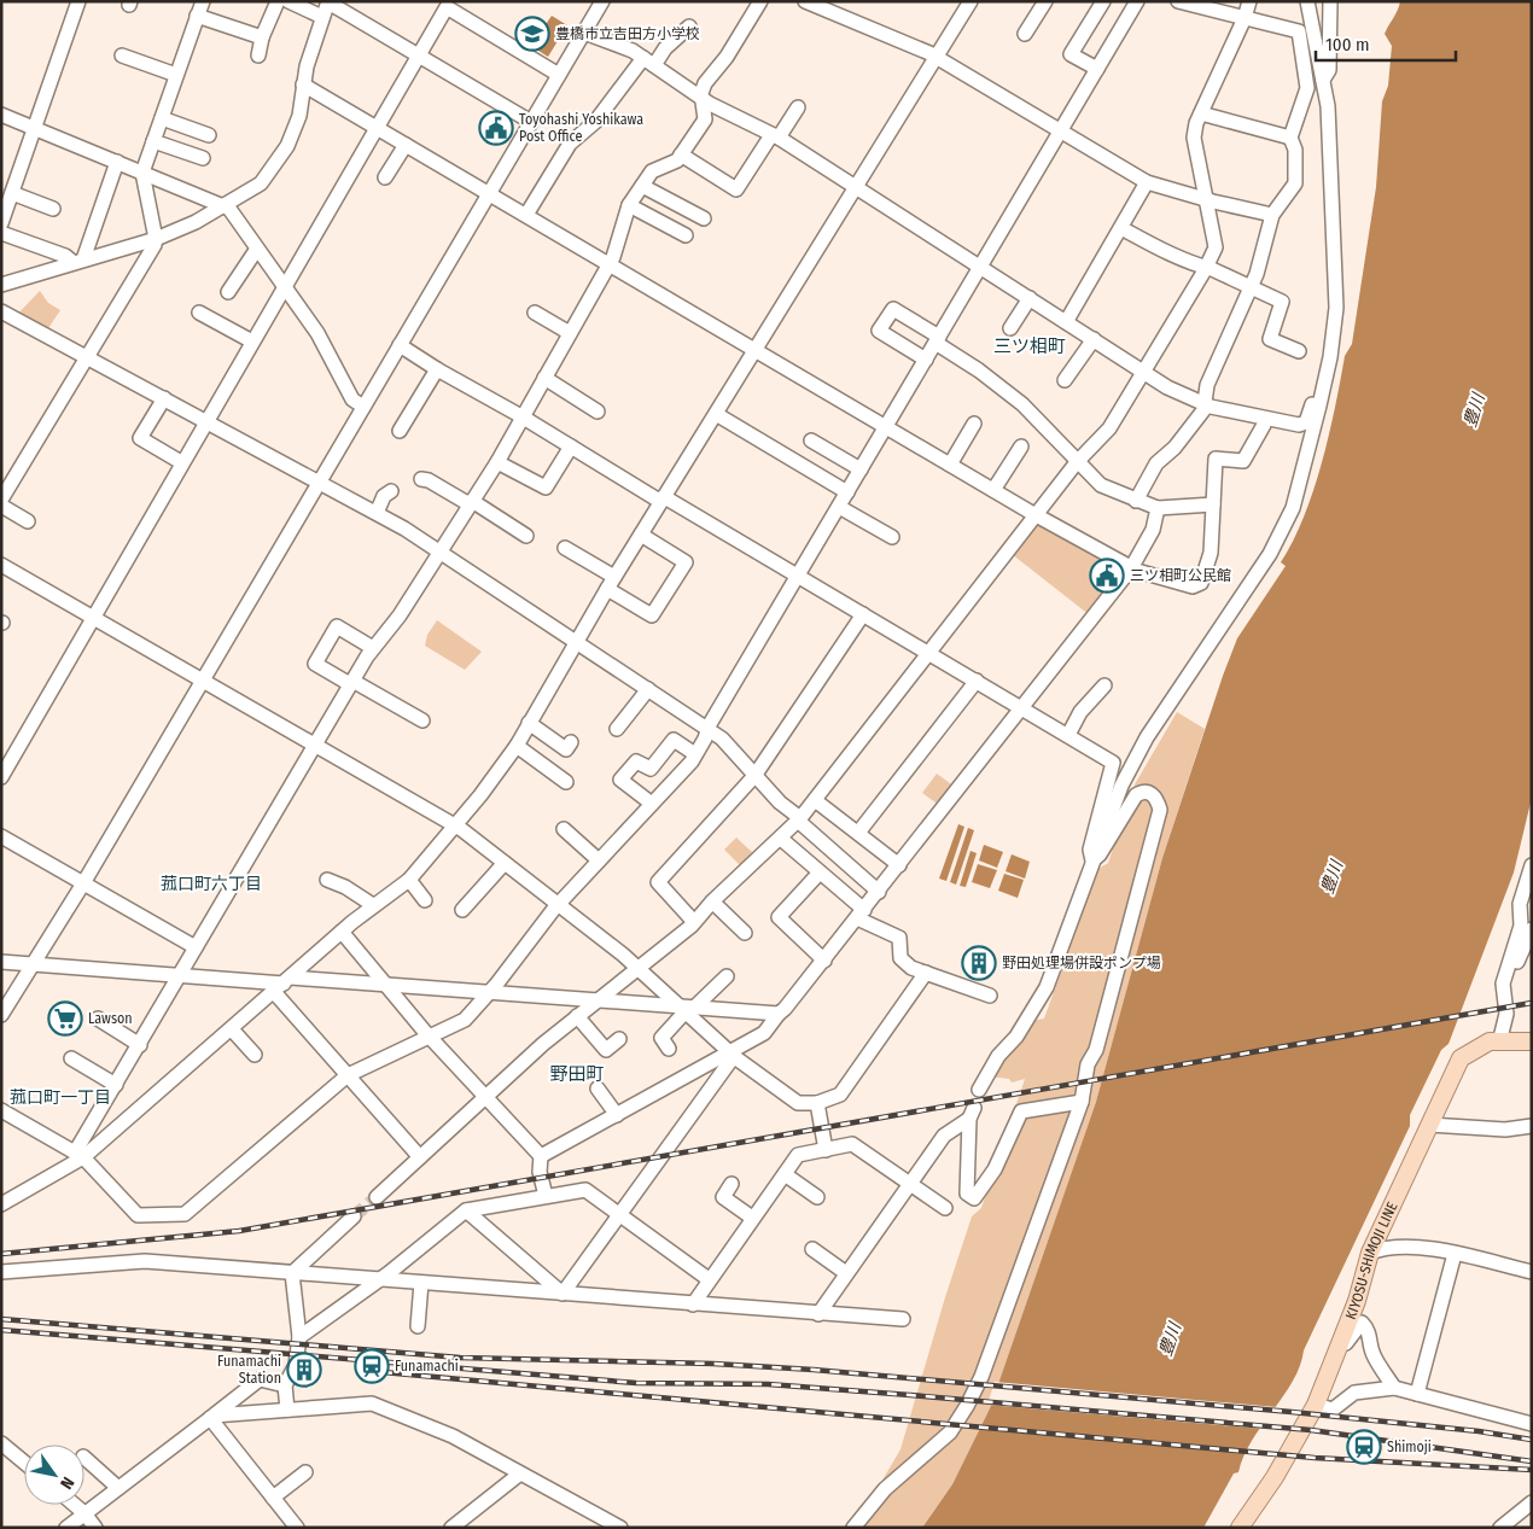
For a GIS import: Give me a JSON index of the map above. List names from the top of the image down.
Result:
{
  "streets": {
    "main road": ["KIYOSU-SHIMOJI LINE"]
  },
  "districts": [
    "三ツ相町",
    "菰口町六丁目",
    "野田町",
    "菰口町一丁目"
  ],
  "water": ["豊川"],
  "places": {
    "school or university": ["豊橋市立吉田方小学校"],
    "public building": ["Toyohashi Yoshikawa Post Office", "三ツ相町公民館"],
    "building": ["野田処理場併設ポンプ場", "Funamachi Station"],
    "supermarket": ["Lawson"],
    "station": ["Funamachi", "Shimoji"]
  },
  "scale_bar": "100 m",
  "north": "bottom right"
}
